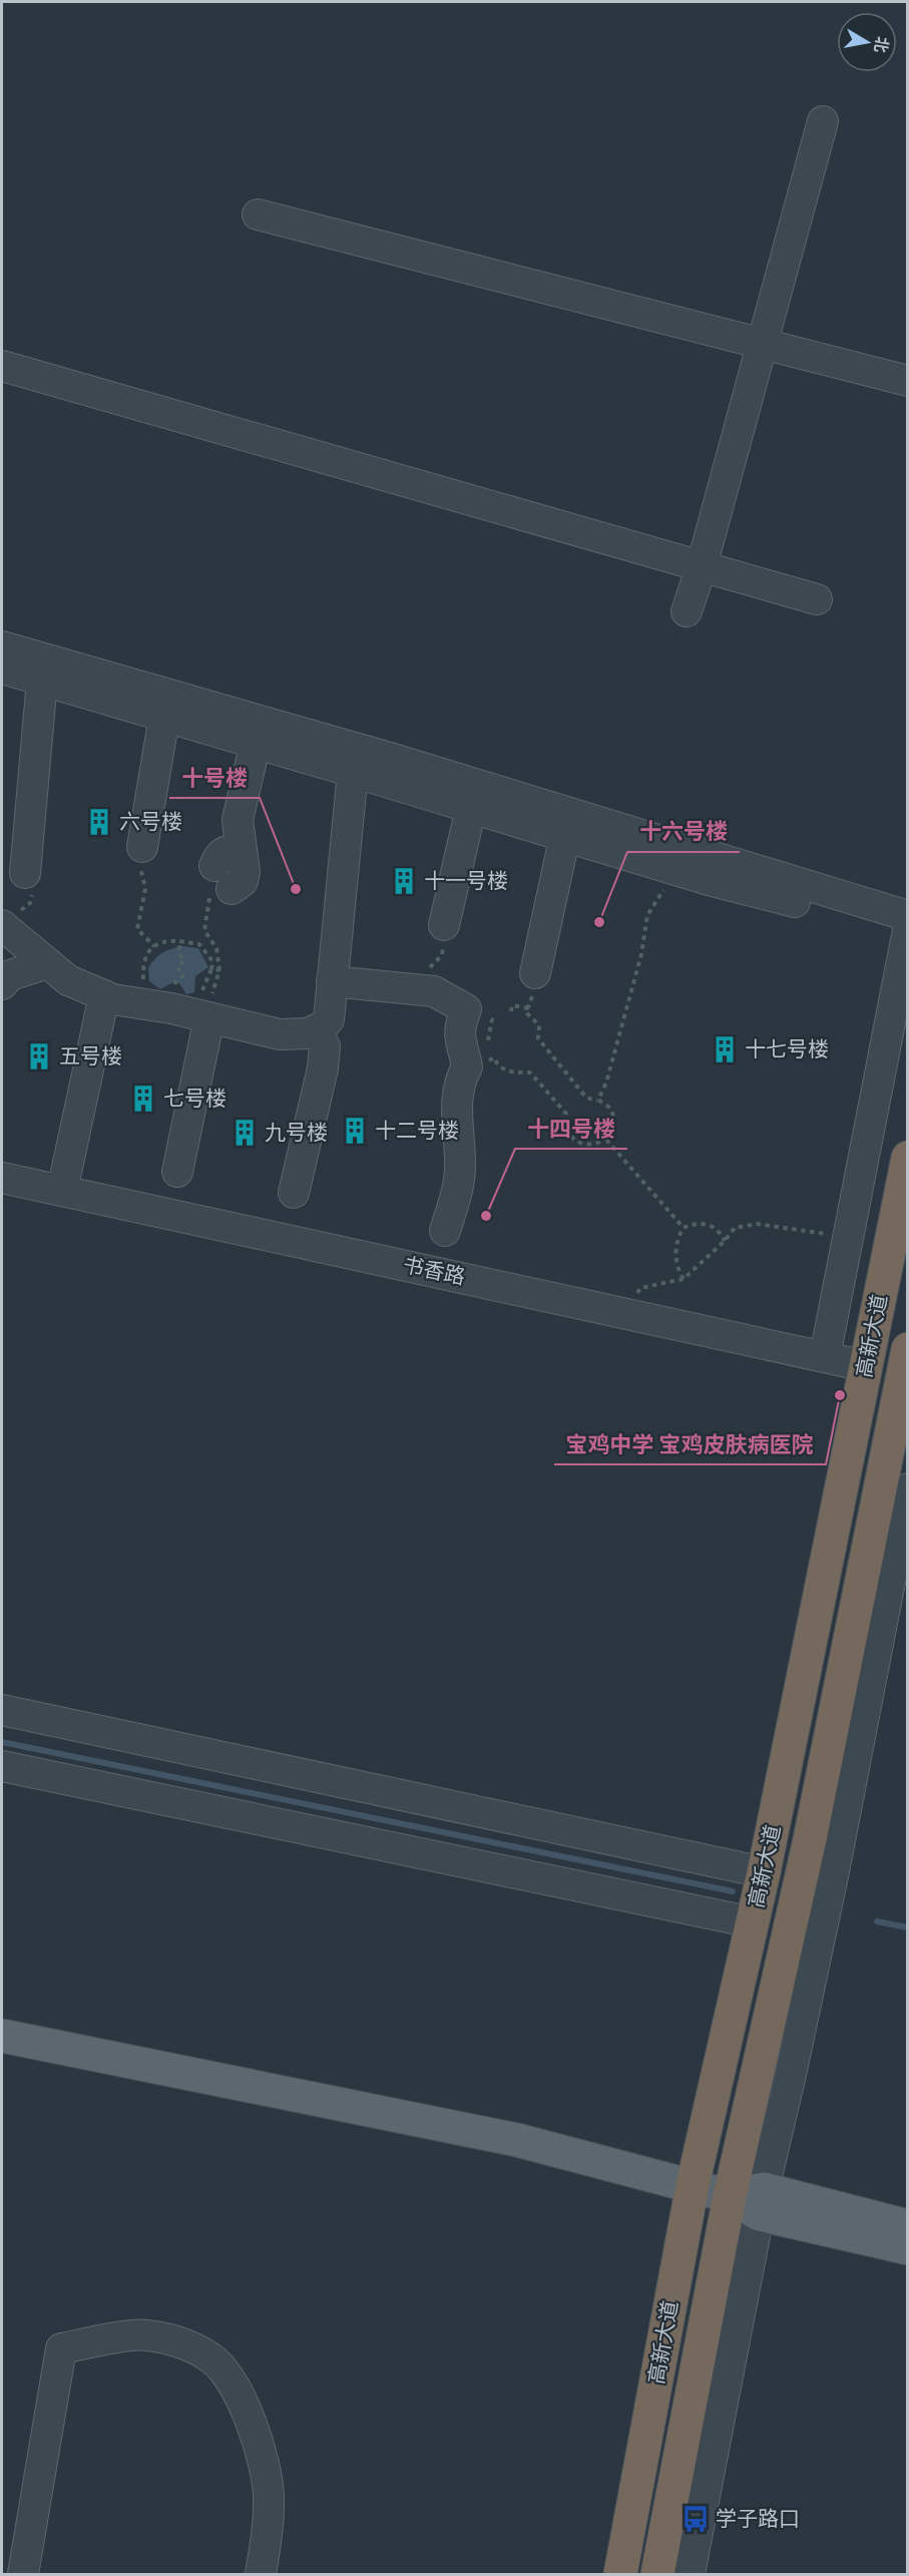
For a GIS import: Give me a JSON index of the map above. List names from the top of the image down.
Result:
{
  "streets": {
    "highway": ["高新大道"],
    "street": ["书香路"]
  },
  "crossings": [
    ["书香路", "高新大道"]
  ],
  "places": {
    "building": [
      "六号楼",
      "十一号楼",
      "十七号楼",
      "五号楼",
      "七号楼",
      "十二号楼",
      "九号楼"
    ],
    "other": [
      "十号楼",
      "十六号楼",
      "十四号楼",
      "宝鸡中学 宝鸡皮肤病医院"
    ],
    "bus stop": ["学子路口"]
  },
  "north": "right"
}
